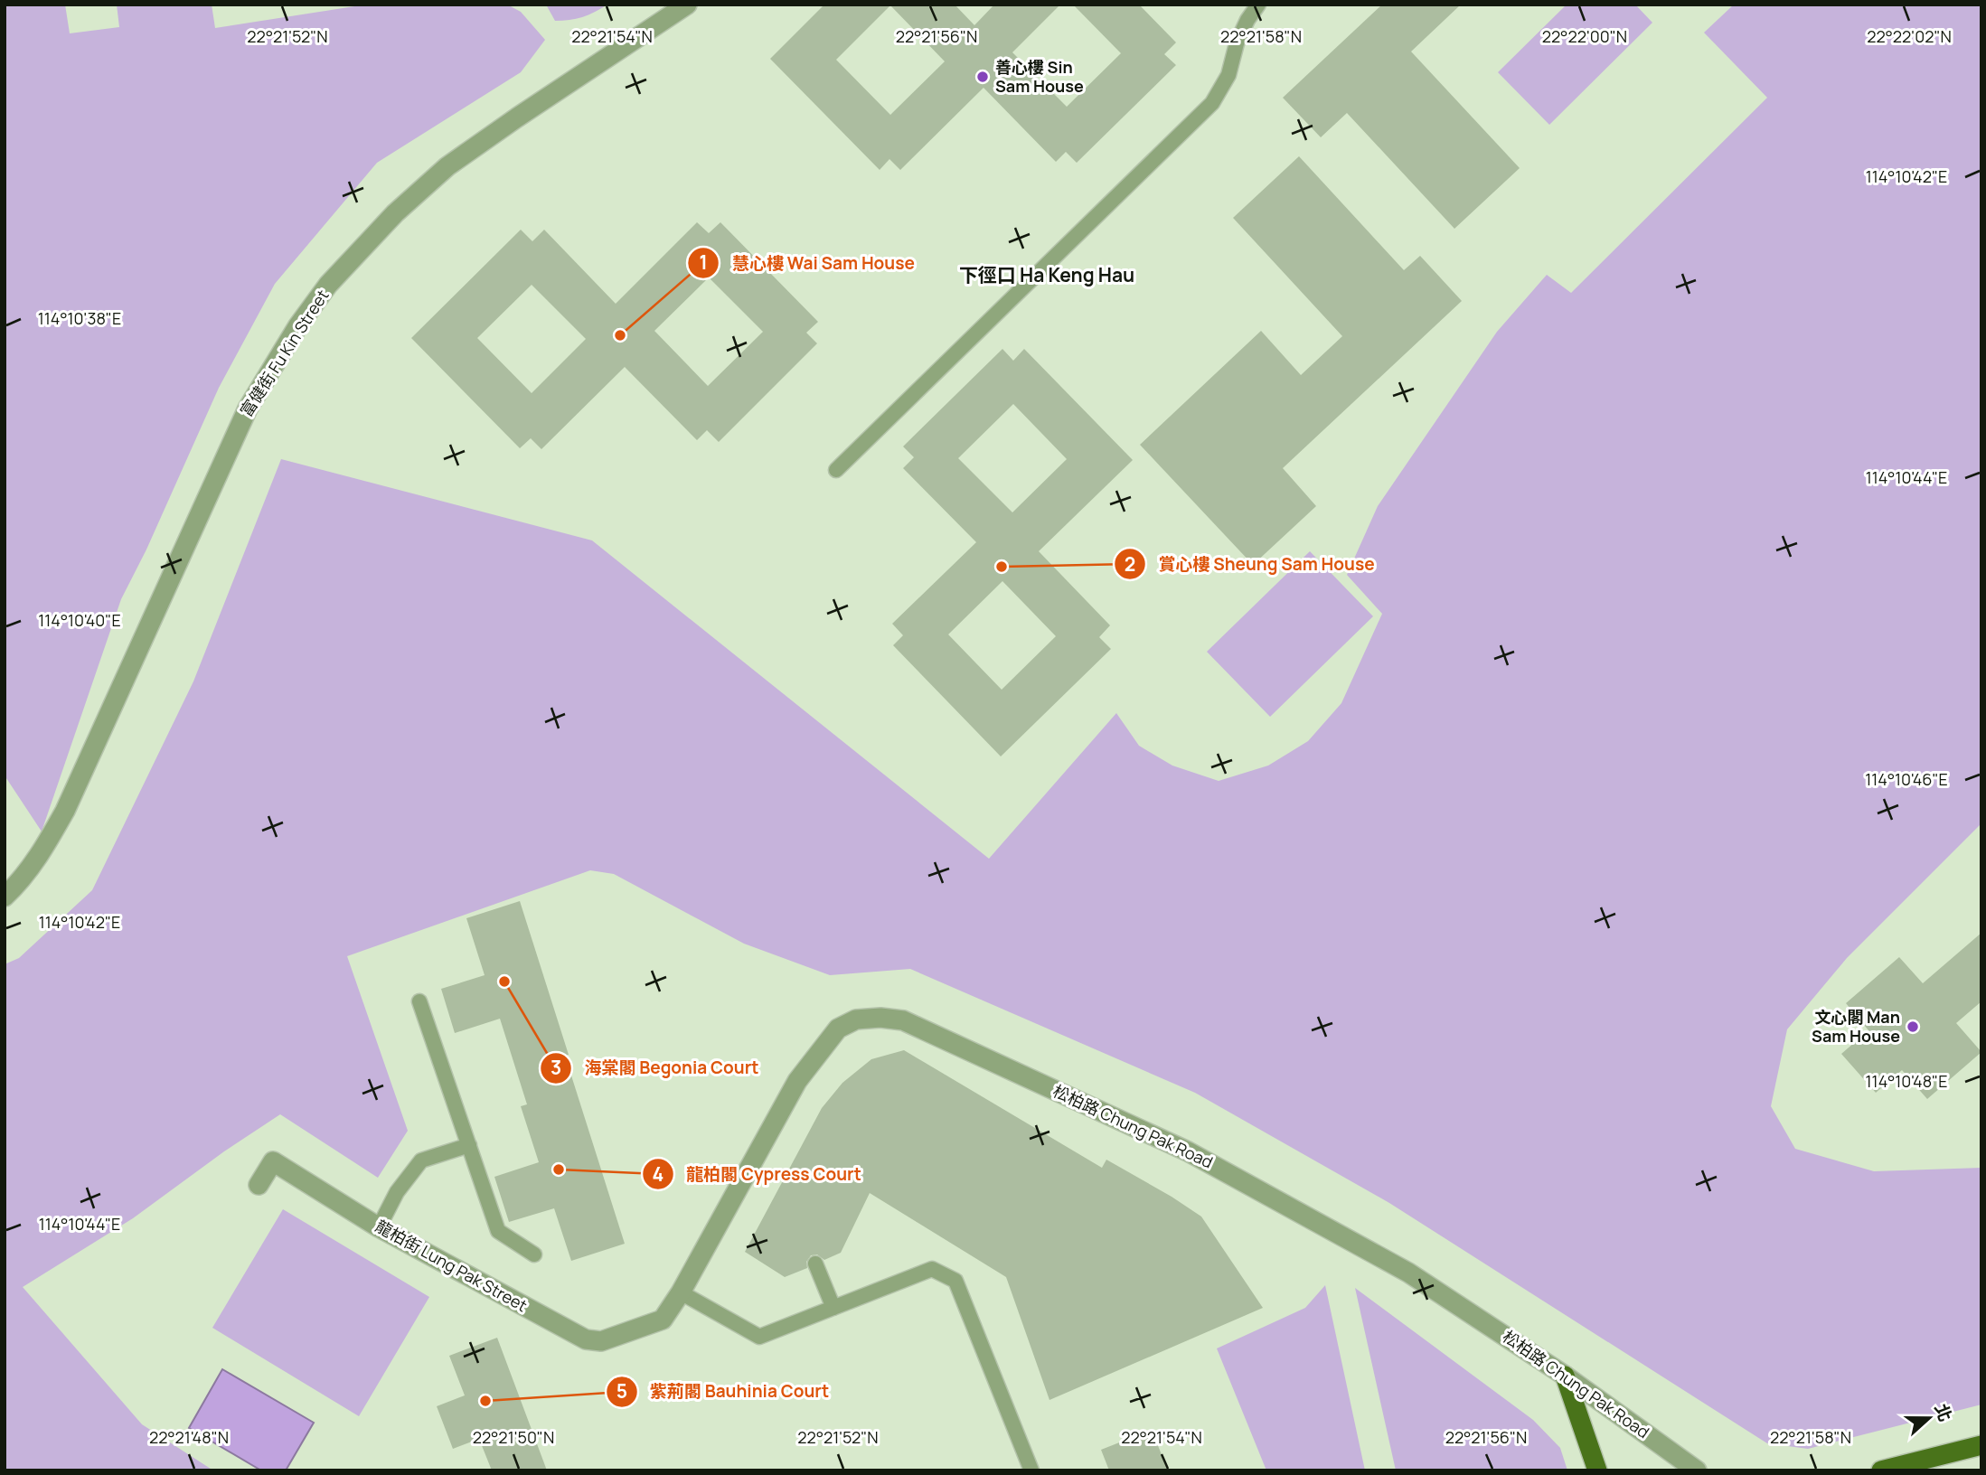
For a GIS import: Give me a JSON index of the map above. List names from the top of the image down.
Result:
{
  "streets": {
    "street": ["富健街 Fu Kin Street", "松柏路 Chung Pak Road", "龍柏街 Lung Pak Street"]
  },
  "crossings": [
    ["松柏路 Chung Pak Road", "龍柏街 Lung Pak Street"]
  ],
  "districts": ["下徑口 Ha Keng Hau"],
  "places": [
    "善心樓 Sin Sam House",
    "慧心樓 Wai Sam House",
    "賞心樓 Sheung Sam House",
    "海棠閣 Begonia Court",
    "文心閣 Man Sam House",
    "龍柏閣 Cypress Court",
    "紫荊閣 Bauhinia Court"
  ],
  "north": "right",
  "coordinates": [
    "22°21'52\"N",
    "22°21'54\"N",
    "22°21'56\"N",
    "22°21'58\"N",
    "22°22'00\"N",
    "22°22'02\"N",
    "114°10'42\"E",
    "114°10'38\"E",
    "114°10'44\"E",
    "114°10'40\"E",
    "114°10'46\"E",
    "114°10'48\"E",
    "22°21'48\"N",
    "22°21'50\"N"
  ]
}
